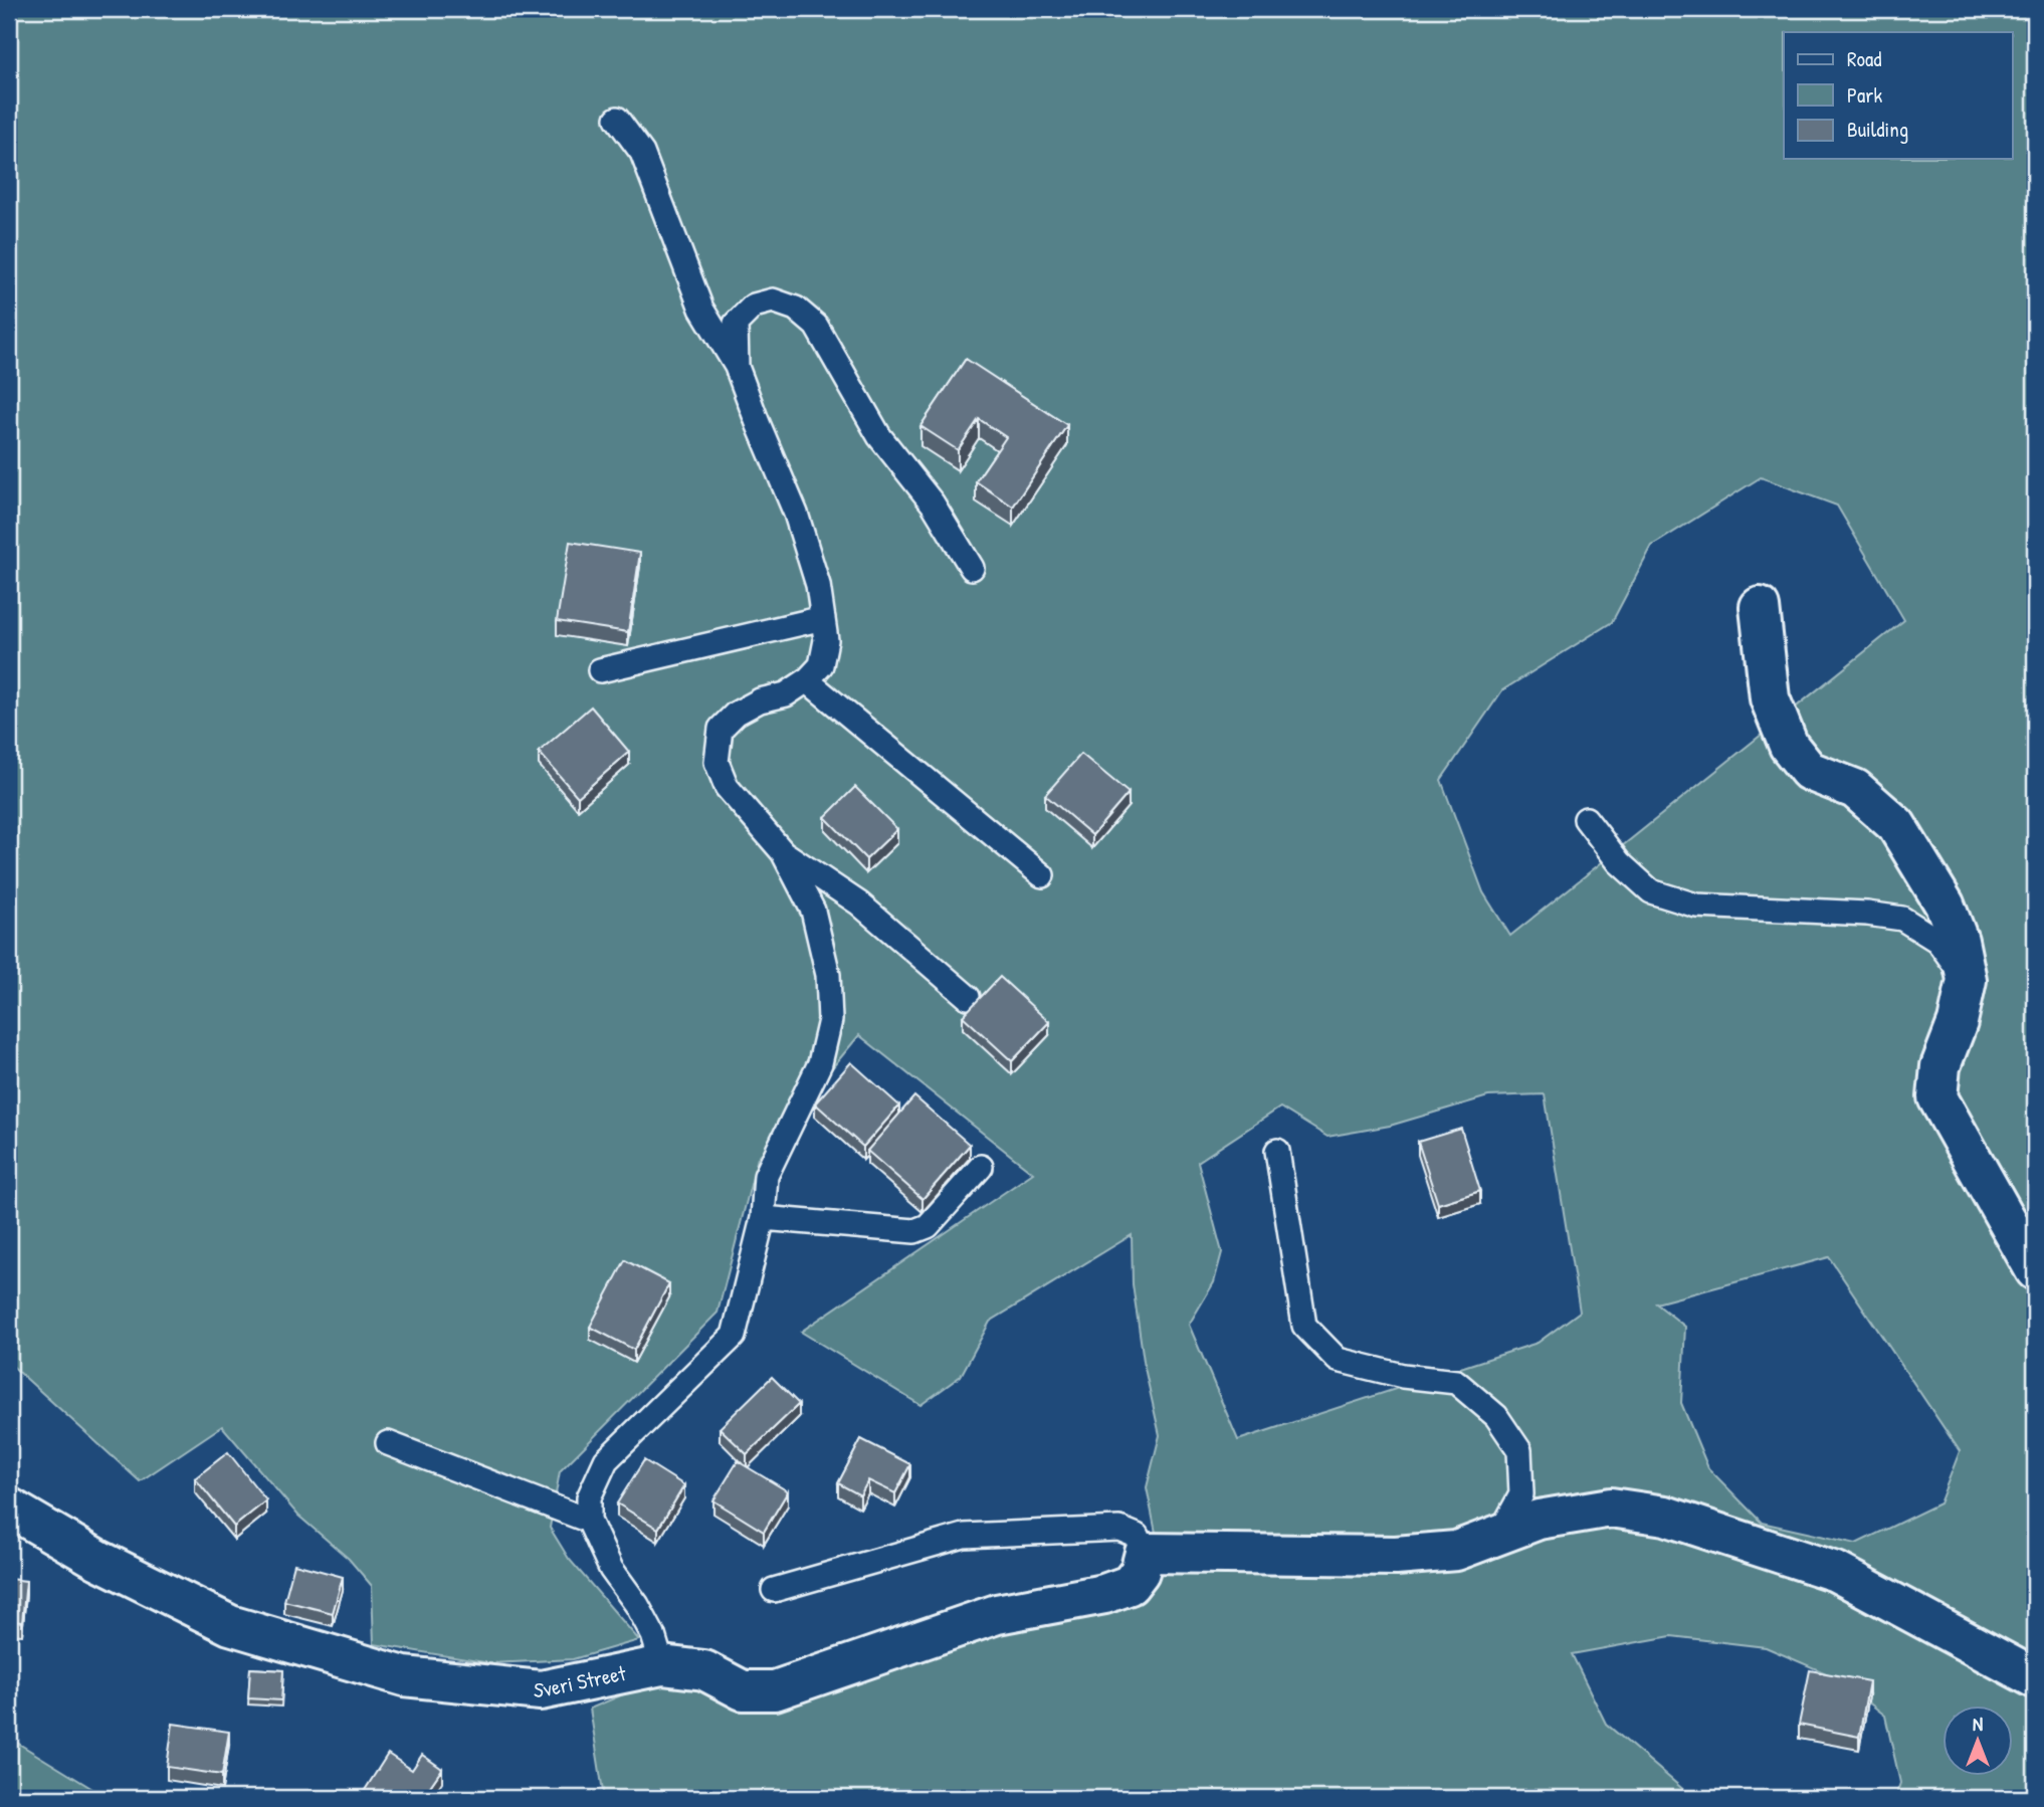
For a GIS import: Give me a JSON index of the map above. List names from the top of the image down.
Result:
{
  "streets": {
    "street": ["Sveri Street"]
  },
  "legend": ["Road", "Park", "Building"],
  "north": "top"
}
